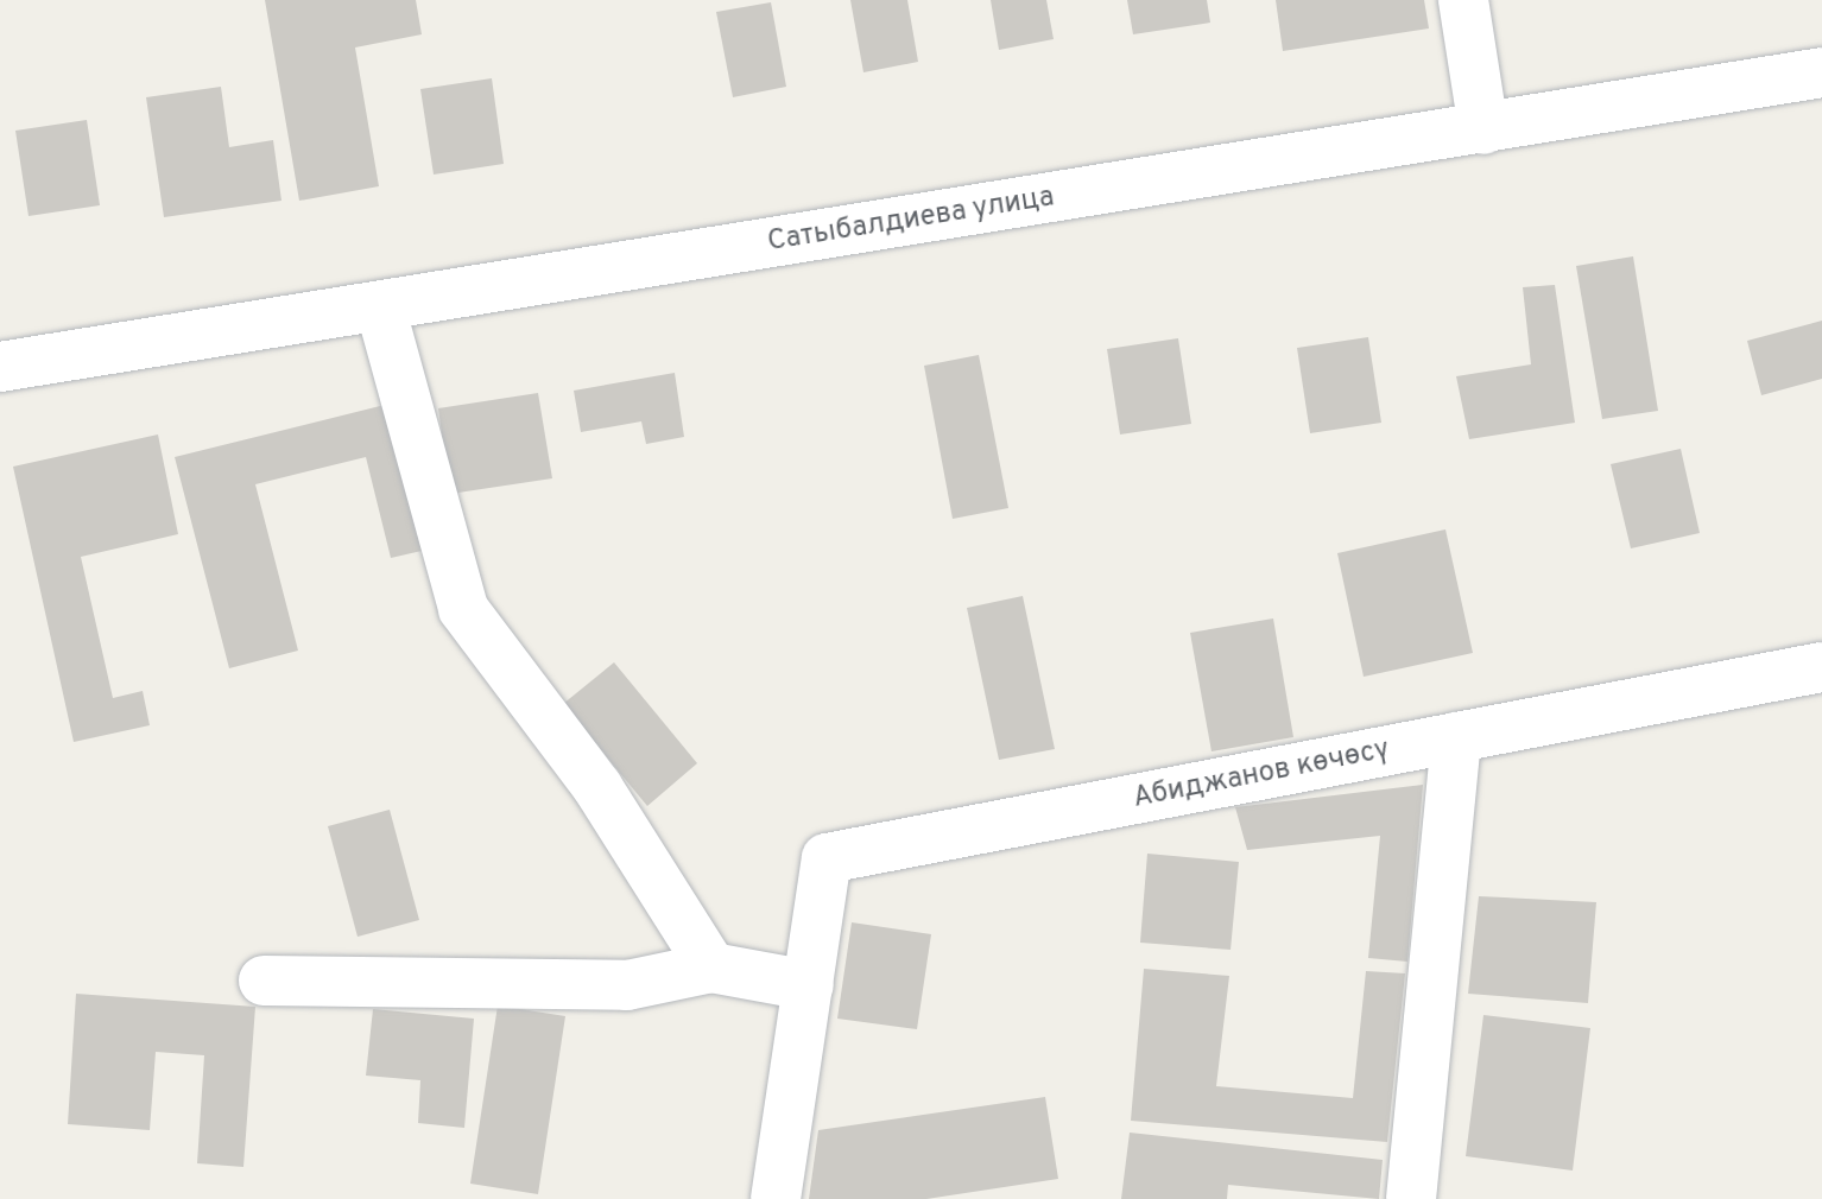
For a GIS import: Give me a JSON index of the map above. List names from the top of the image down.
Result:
{
  "streets": {
    "street": ["Сатыбалдиева улица", "Абиджанов көчөсү"]
  }
}
